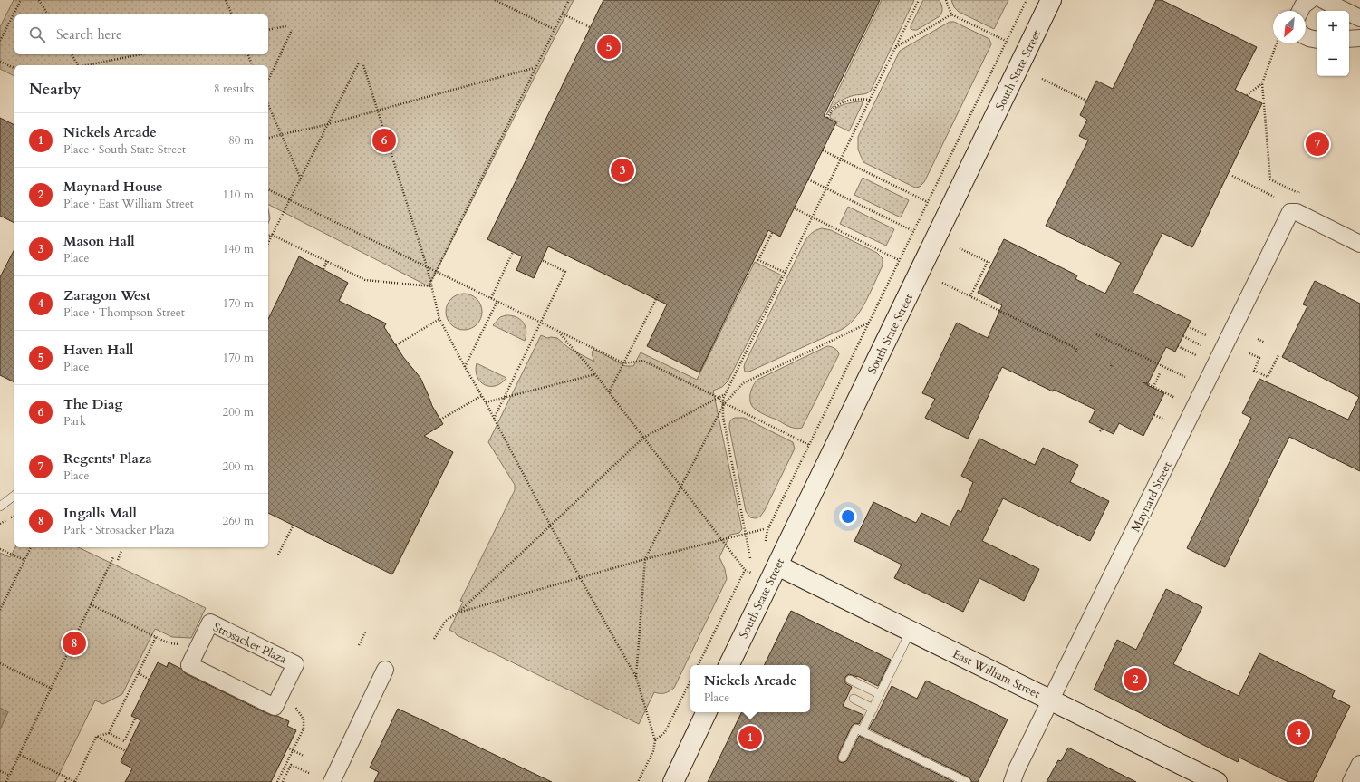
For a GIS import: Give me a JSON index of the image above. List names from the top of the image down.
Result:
{
  "streets": {
    "main road": ["South State Street", "East William Street"],
    "street": ["Maynard Street", "Strosacker Plaza"]
  },
  "crossings": [
    ["South State Street", "East William Street"],
    ["Maynard Street", "East William Street"]
  ],
  "north": "bottom left",
  "page": {
    "map_buttons": ["+", "−"],
    "search": "Search here",
    "pins": [
      "5",
      "6",
      "7",
      "3",
      "8",
      "2",
      "4",
      "1"
    ],
    "heading": ["Nearby", "8 results"],
    "list": [
      {
        "mark": "1",
        "name": "Nickels Arcade",
        "note": "Place · South State Street",
        "value": "80 m"
      },
      {
        "mark": "2",
        "name": "Maynard House",
        "note": "Place · East William Street",
        "value": "110 m"
      },
      {
        "mark": "3",
        "name": "Mason Hall",
        "note": "Place",
        "value": "140 m"
      },
      {
        "mark": "4",
        "name": "Zaragon West",
        "note": "Place · Thompson Street",
        "value": "170 m"
      },
      {
        "mark": "5",
        "name": "Haven Hall",
        "note": "Place",
        "value": "170 m"
      },
      {
        "mark": "6",
        "name": "The Diag",
        "note": "Park",
        "value": "200 m"
      },
      {
        "mark": "7",
        "name": "Regents' Plaza",
        "note": "Place",
        "value": "200 m"
      },
      {
        "mark": "8",
        "name": "Ingalls Mall",
        "note": "Park · Strosacker Plaza",
        "value": "260 m"
      }
    ],
    "popup": ["Nickels Arcade", "Place"]
  }
}
